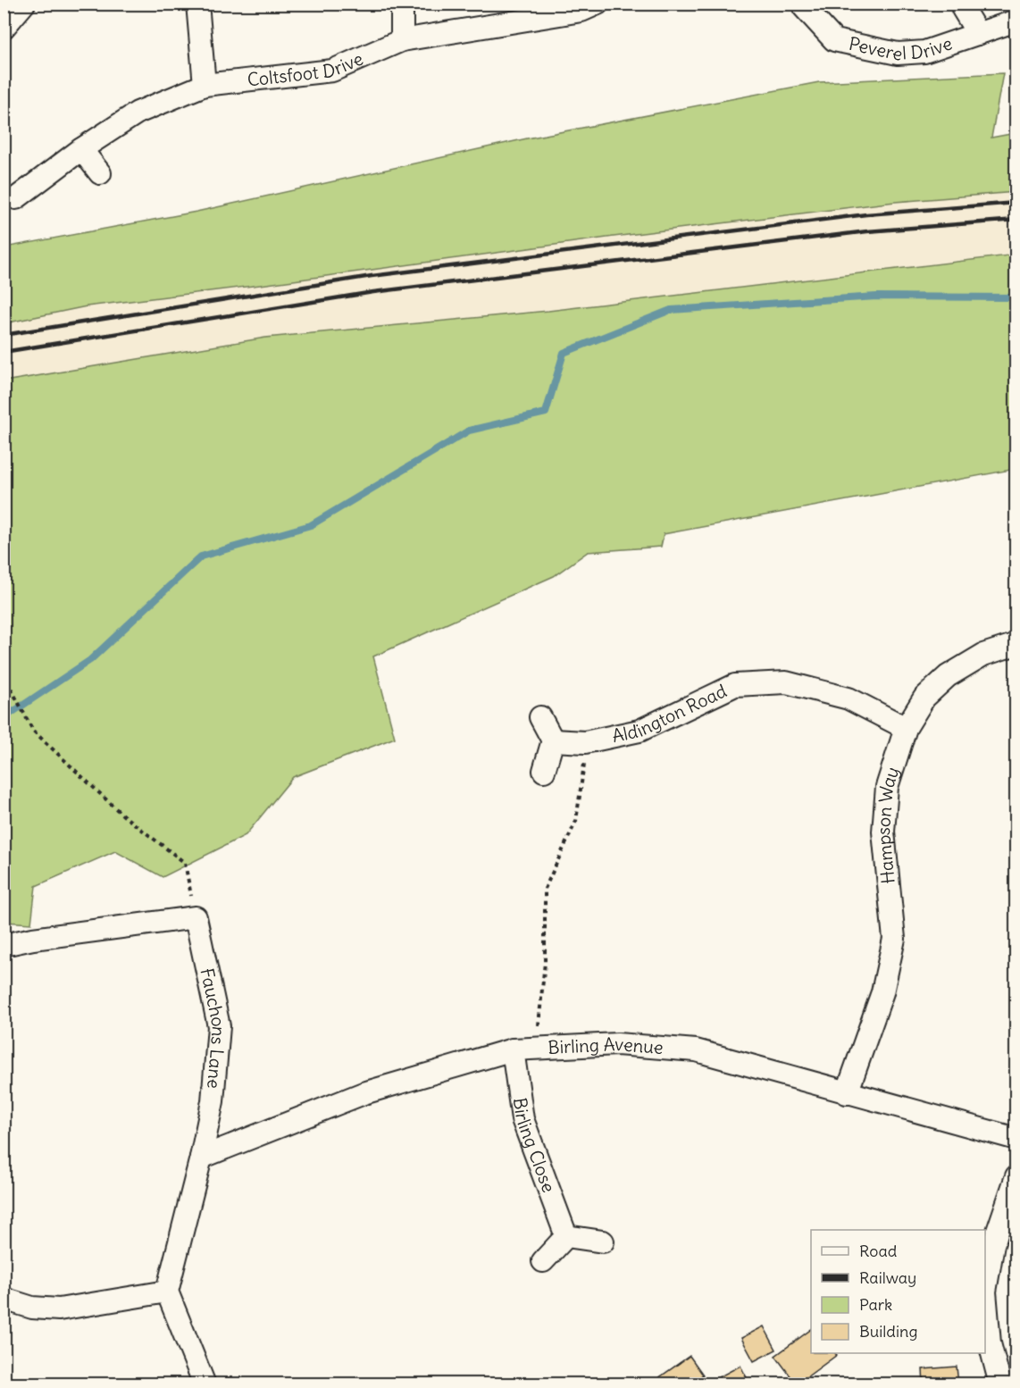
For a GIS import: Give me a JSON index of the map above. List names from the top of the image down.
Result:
{
  "streets": {
    "street": [
      "Peverel Drive",
      "Coltsfoot Drive",
      "Aldington Road",
      "Hampson Way",
      "Fauchons Lane",
      "Birling Avenue",
      "Birling Close"
    ]
  },
  "crossings": [
    ["Aldington Road", "Hampson Way"],
    ["Hampson Way", "Birling Avenue"],
    ["Fauchons Lane", "Birling Avenue"],
    ["Birling Avenue", "Birling Close"]
  ],
  "legend": [
    "Road",
    "Railway",
    "Park",
    "Building"
  ]
}
